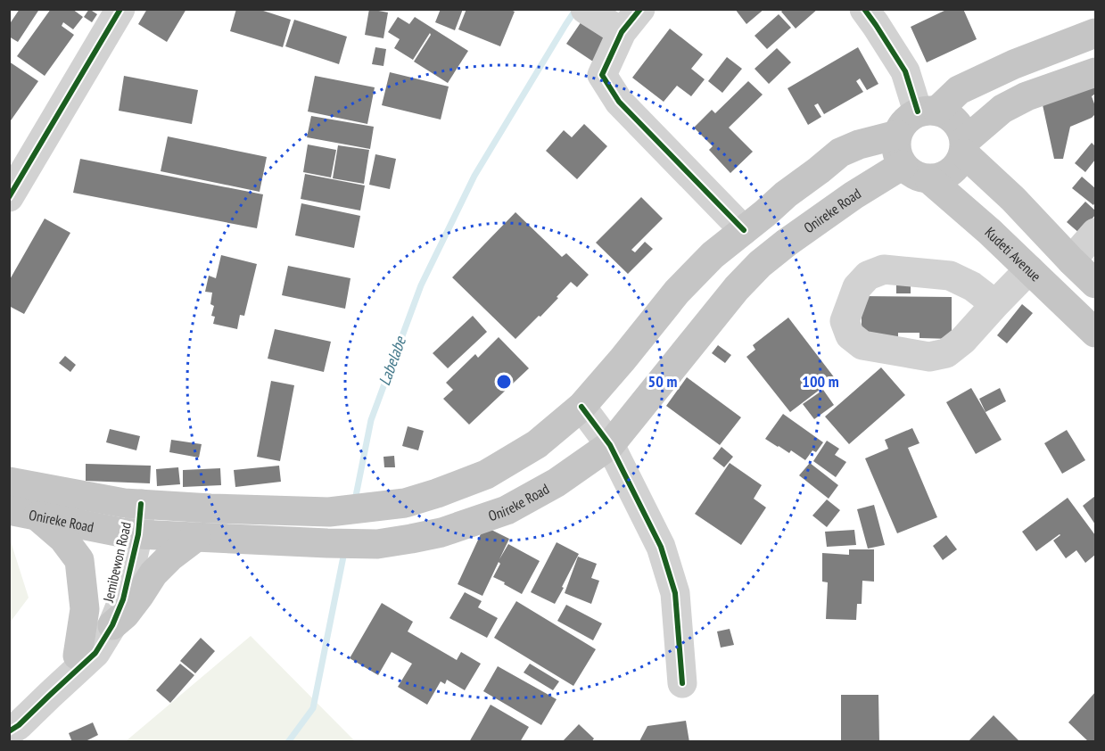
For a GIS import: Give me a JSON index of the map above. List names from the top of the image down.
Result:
{
  "streets": {
    "main road": ["Onireke Road", "Kudeti Avenue"],
    "street": ["Jemibewon Road"]
  },
  "crossings": [
    ["Onireke Road", "Kudeti Avenue"],
    ["Onireke Road", "Jemibewon Road"]
  ],
  "water": ["Labelabe"],
  "rings": ["50 m", "100 m"]
}
